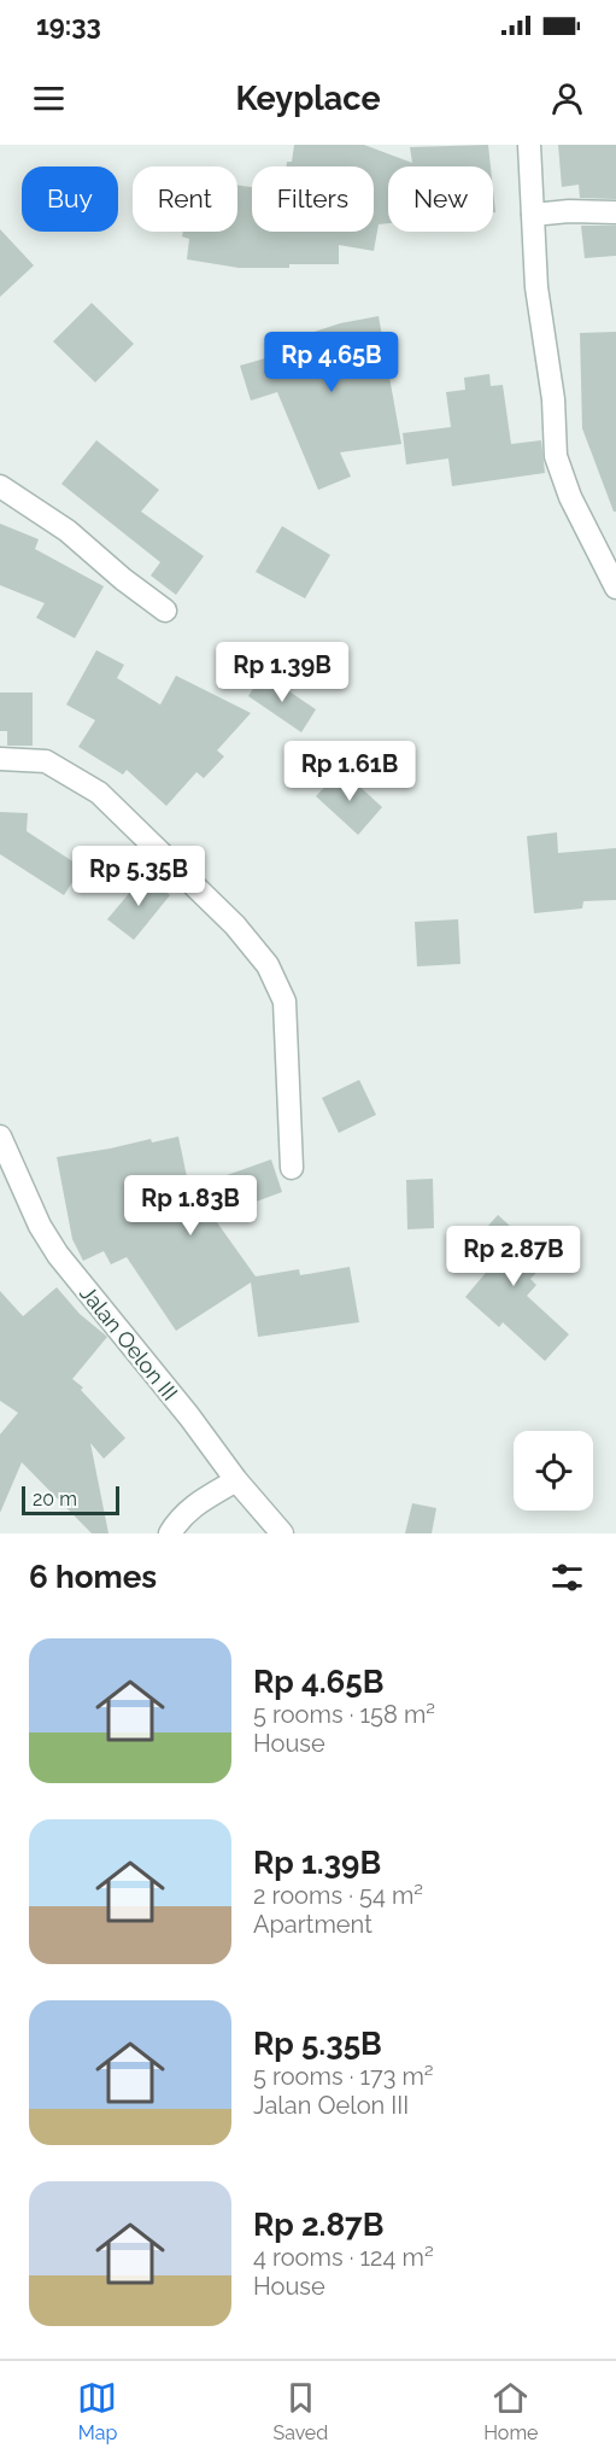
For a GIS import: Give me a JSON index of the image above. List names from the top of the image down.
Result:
{
  "streets": {
    "street": ["Jalan Oelon III"]
  },
  "scale_bar": "20 m",
  "page": {
    "status": "19:33",
    "header": "Keyplace",
    "chip": [
      "Buy",
      "Rent",
      "Filters",
      "New"
    ],
    "price": [
      "Rp 4.65B",
      "Rp 1.39B",
      "Rp 1.61B",
      "Rp 5.35B",
      "Rp 1.83B",
      "Rp 2.87B"
    ],
    "scale": "20 m",
    "heading": "6 homes",
    "list": [
      {
        "name": "Rp 4.65B",
        "note": "5 rooms · 158 m² · House"
      },
      {
        "name": "Rp 1.39B",
        "note": "2 rooms · 54 m² · Apartment"
      },
      {
        "name": "Rp 5.35B",
        "note": "5 rooms · 173 m² · Jalan Oelon III"
      },
      {
        "name": "Rp 2.87B",
        "note": "4 rooms · 124 m² · House"
      }
    ],
    "tabs": ["Map", "Saved", "Home"]
  }
}
